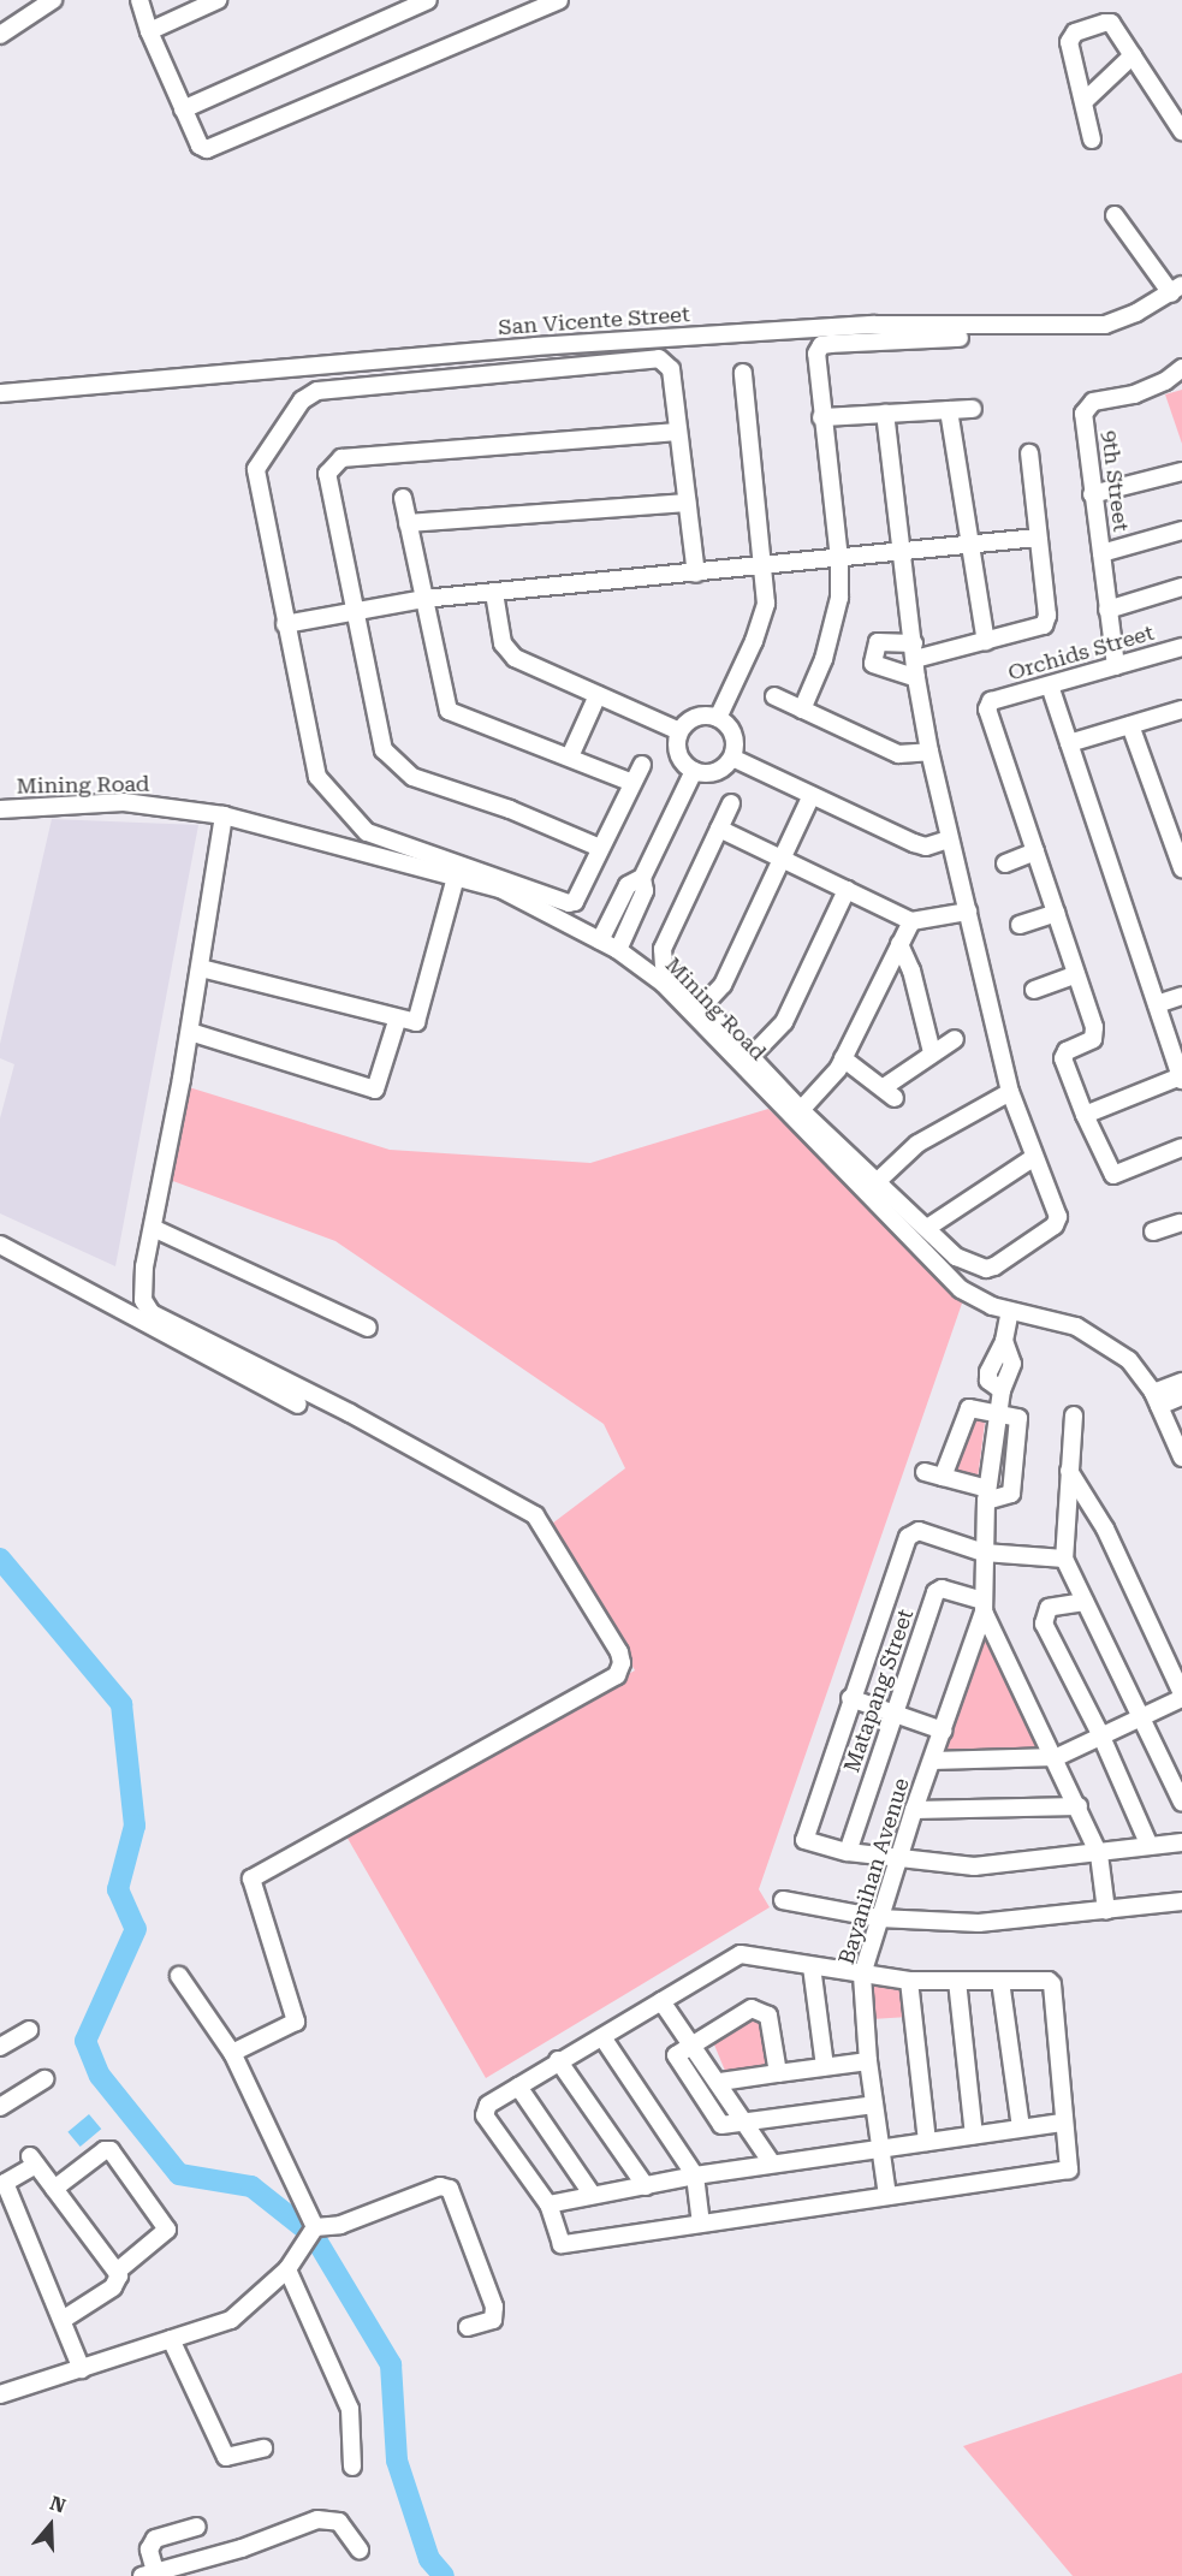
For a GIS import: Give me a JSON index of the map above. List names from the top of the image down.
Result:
{
  "streets": {
    "street": [
      "San Vicente Street",
      "9th Street",
      "Orchids Street",
      "Mining Road",
      "Matapang Street",
      "Bayanihan Avenue"
    ]
  },
  "crossings": [
    ["9th Street", "Orchids Street"],
    ["Matapang Street", "Bayanihan Avenue"]
  ],
  "north": "top"
}
